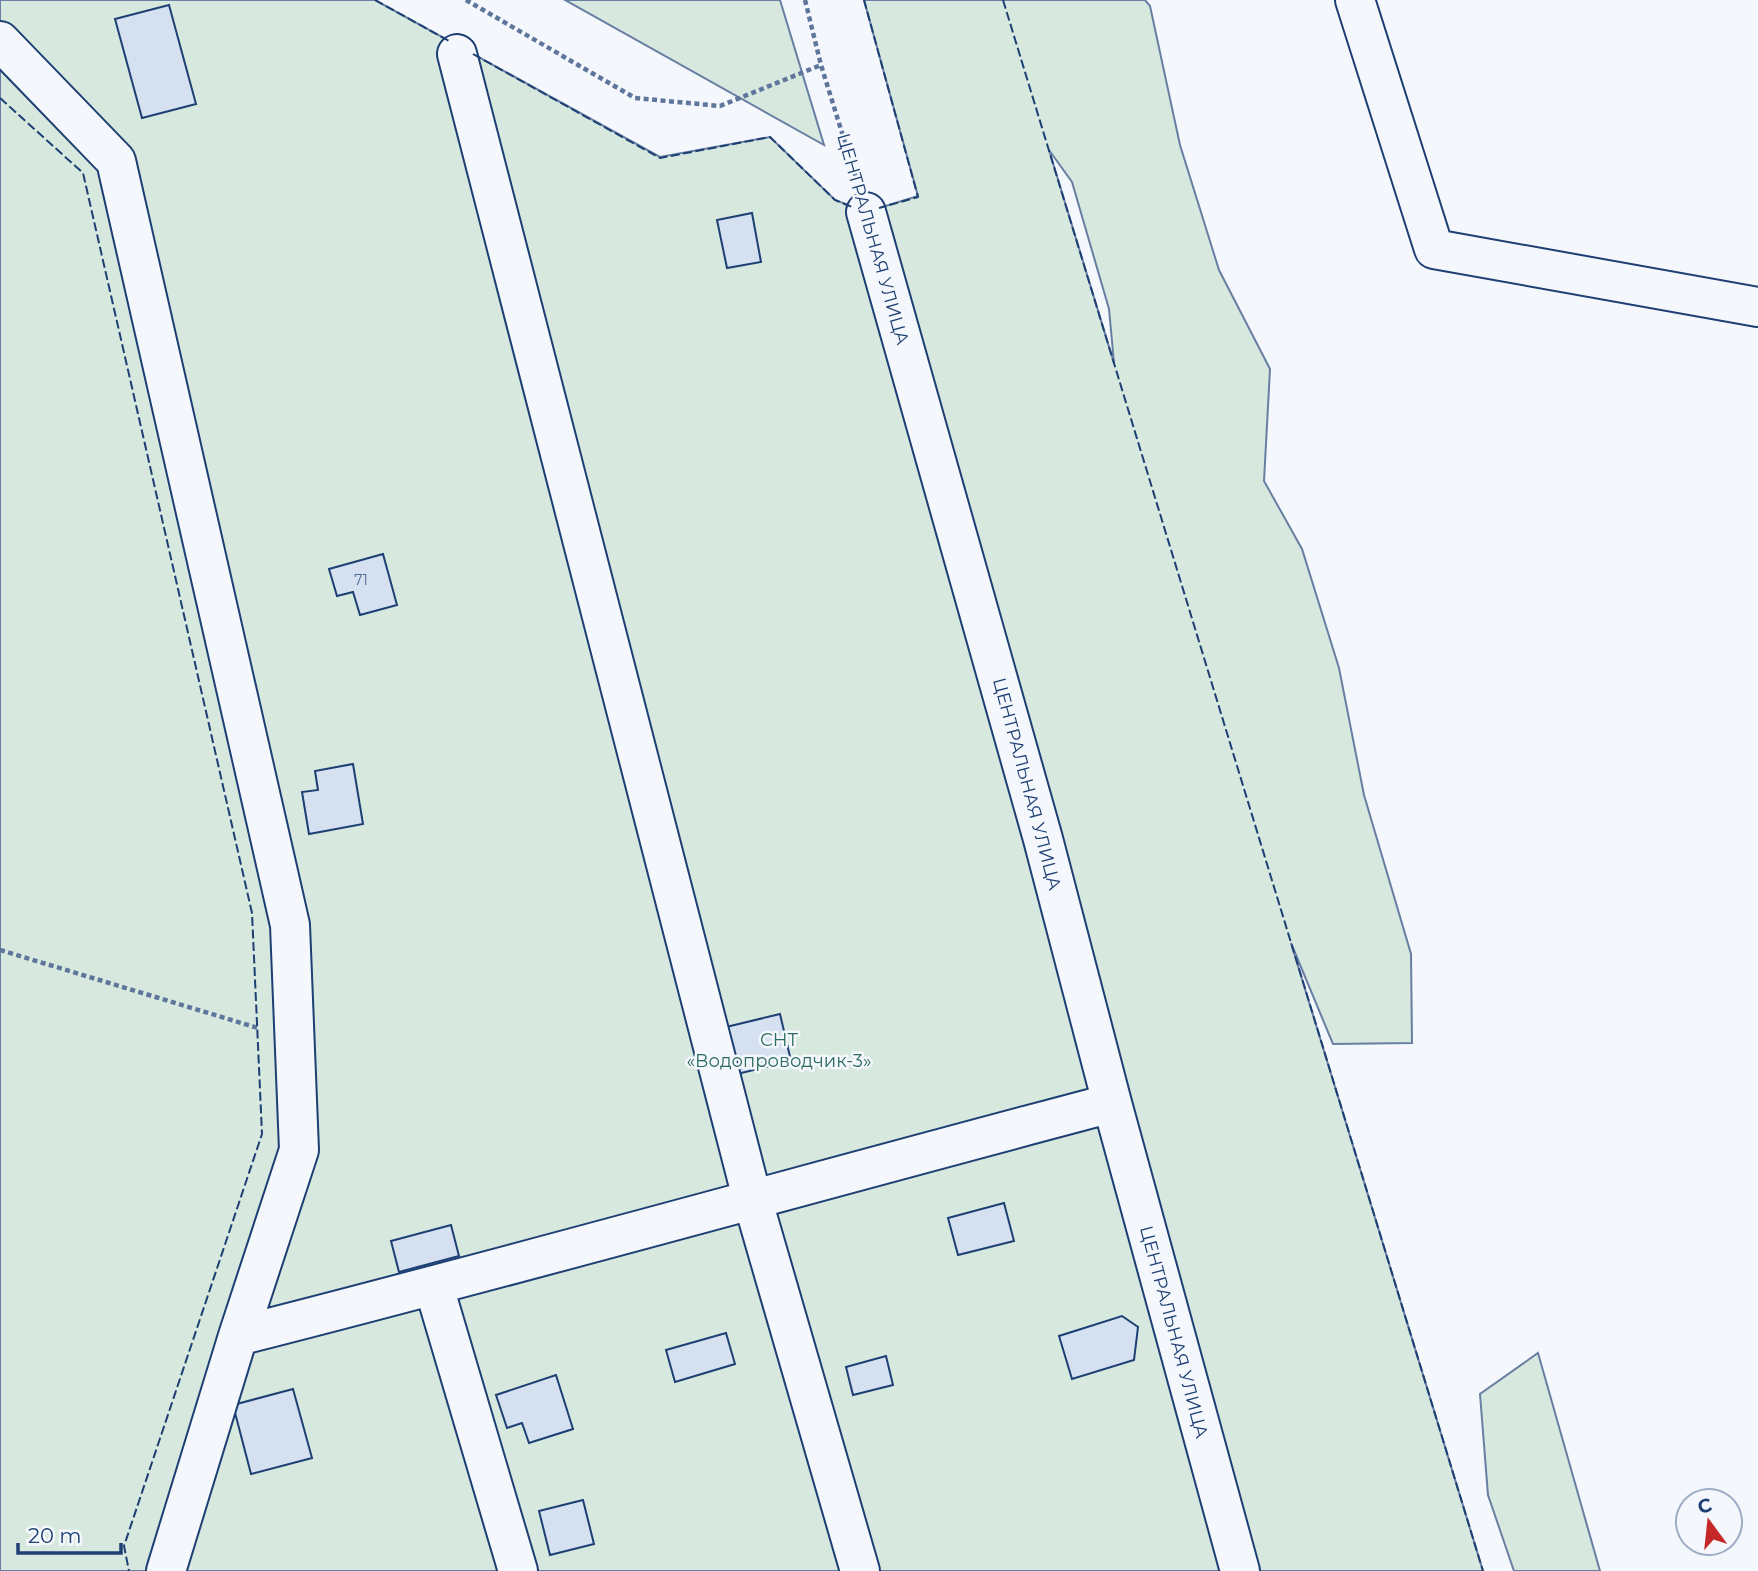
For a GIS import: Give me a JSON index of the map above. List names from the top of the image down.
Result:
{
  "streets": {
    "street": ["ЦЕНТРАЛЬНАЯ УЛИЦА"]
  },
  "parks": ["СНТ «Водопроводчик-3»"],
  "house_numbers": ["71"],
  "scale_bar": "20 m",
  "north": "top"
}
